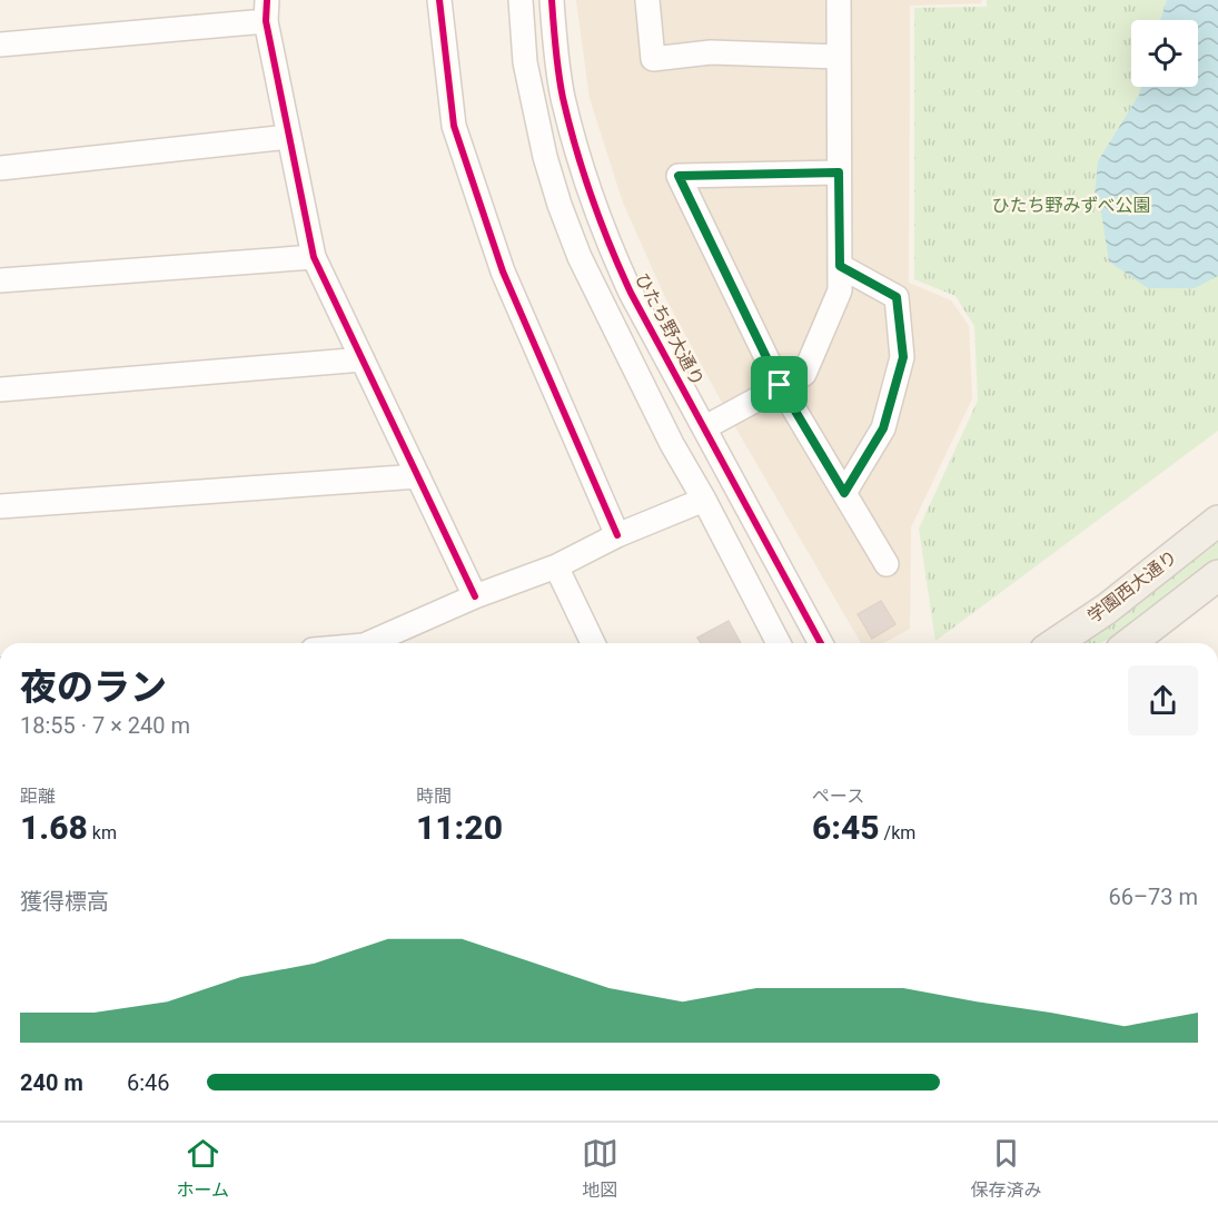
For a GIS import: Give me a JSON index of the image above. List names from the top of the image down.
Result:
{
  "streets": {
    "main road": ["学園西大通り"],
    "street": ["ひたち野大通り"]
  },
  "parks": ["ひたち野みずべ公園"],
  "page": {
    "heading": ["夜のラン", "18:55 · 7 × 240 m"],
    "stats": [
      ["距離", "1.68 km"],
      ["時間", "11:20"],
      ["ペース", "6:45 /km"]
    ],
    "chart": ["獲得標高", "66–73 m"],
    "list": [
      {
        "name": "240 m",
        "note": "6:46"
      }
    ],
    "tabs": ["ホーム", "地図", "保存済み"]
  }
}
